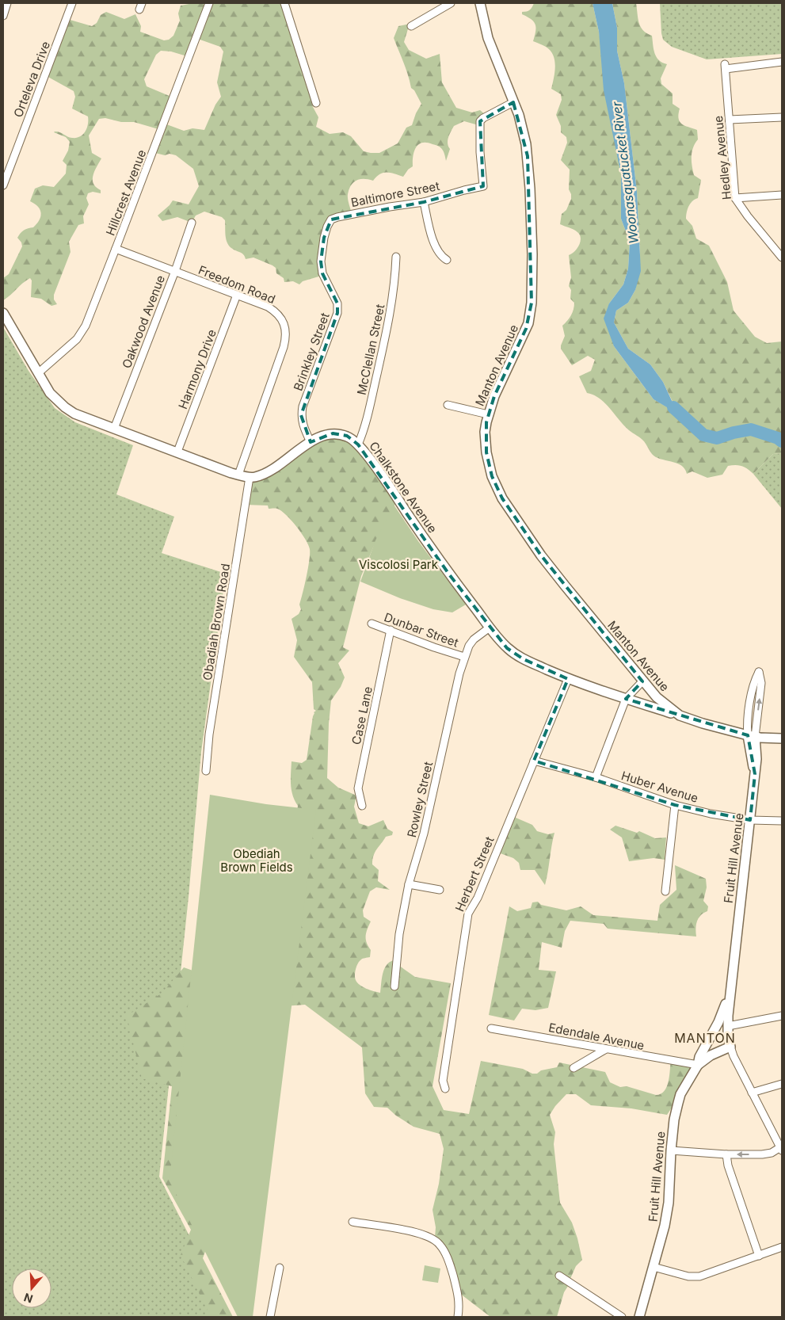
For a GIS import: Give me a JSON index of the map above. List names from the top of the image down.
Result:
{
  "streets": {
    "main road": ["Manton Avenue", "Chalkstone Avenue", "Fruit Hill Avenue"],
    "street": [
      "Orteleva Drive",
      "Hedley Avenue",
      "Hillcrest Avenue",
      "Baltimore Street",
      "Freedom Road",
      "Oakwood Avenue",
      "McClellan Street",
      "Brinkley Street",
      "Harmony Drive",
      "Obadiah Brown Road",
      "Dunbar Street",
      "Case Lane",
      "Huber Avenue",
      "Rowley Street",
      "Herbert Street",
      "Edendale Avenue"
    ]
  },
  "crossings": [
    ["Hillcrest Avenue", "Freedom Road"],
    ["Hillcrest Avenue", "Chalkstone Avenue"],
    ["Baltimore Street", "Brinkley Street"],
    ["Baltimore Street", "Manton Avenue"],
    ["Freedom Road", "Oakwood Avenue"],
    ["Freedom Road", "Harmony Drive"],
    ["Freedom Road", "Chalkstone Avenue"],
    ["Oakwood Avenue", "Chalkstone Avenue"],
    ["McClellan Street", "Chalkstone Avenue"],
    ["Brinkley Street", "Chalkstone Avenue"],
    ["Manton Avenue", "Chalkstone Avenue"],
    ["Manton Avenue", "Fruit Hill Avenue"],
    ["Harmony Drive", "Chalkstone Avenue"],
    ["Chalkstone Avenue", "Obadiah Brown Road"],
    ["Chalkstone Avenue", "Rowley Street"],
    ["Chalkstone Avenue", "Herbert Street"],
    ["Dunbar Street", "Case Lane"],
    ["Dunbar Street", "Rowley Street"],
    ["Huber Avenue", "Fruit Hill Avenue"],
    ["Huber Avenue", "Herbert Street"],
    ["Fruit Hill Avenue", "Edendale Avenue"]
  ],
  "districts": ["MANTON"],
  "water": ["Woonasquatucket River"],
  "parks": ["Viscolosi Park", "Obediah Brown Fields"],
  "north": "bottom"
}
